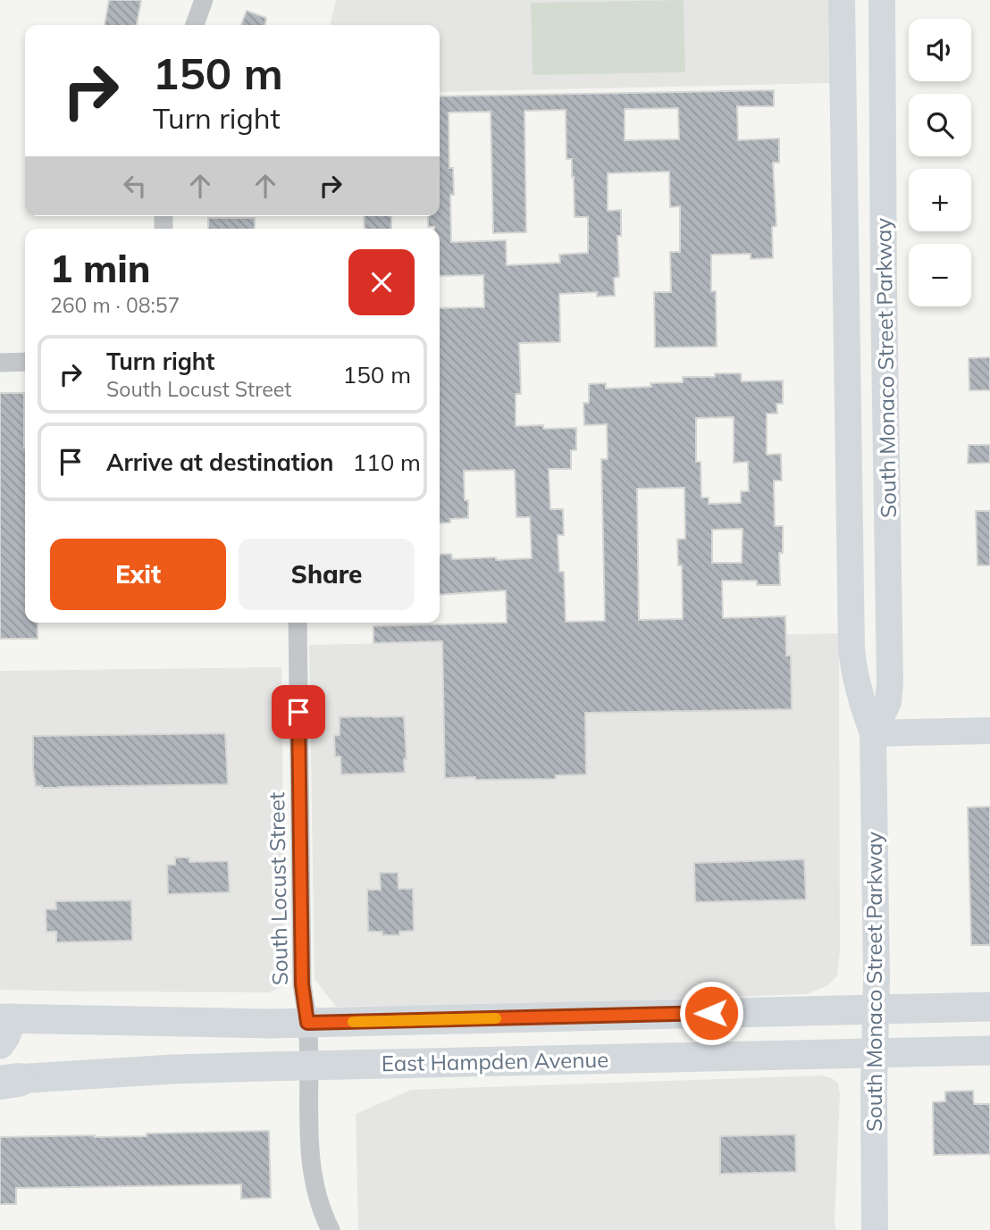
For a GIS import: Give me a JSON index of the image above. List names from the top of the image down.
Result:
{
  "streets": {
    "main road": ["South Monaco Street Parkway", "East Hampden Avenue"],
    "street": ["South Locust Street"]
  },
  "crossings": [
    ["South Monaco Street Parkway", "East Hampden Avenue"],
    ["South Locust Street", "East Hampden Avenue"]
  ],
  "page": {
    "map_buttons": ["+", "−"],
    "turn": ["150 m", "Turn right"],
    "heading": ["1 min", "260 m · 08:57"],
    "list": [
      {
        "name": "Turn right",
        "note": "South Locust Street",
        "value": "150 m"
      },
      {
        "name": "Arrive at destination",
        "value": "110 m"
      }
    ],
    "buttons": ["Exit", "Share"]
  }
}
